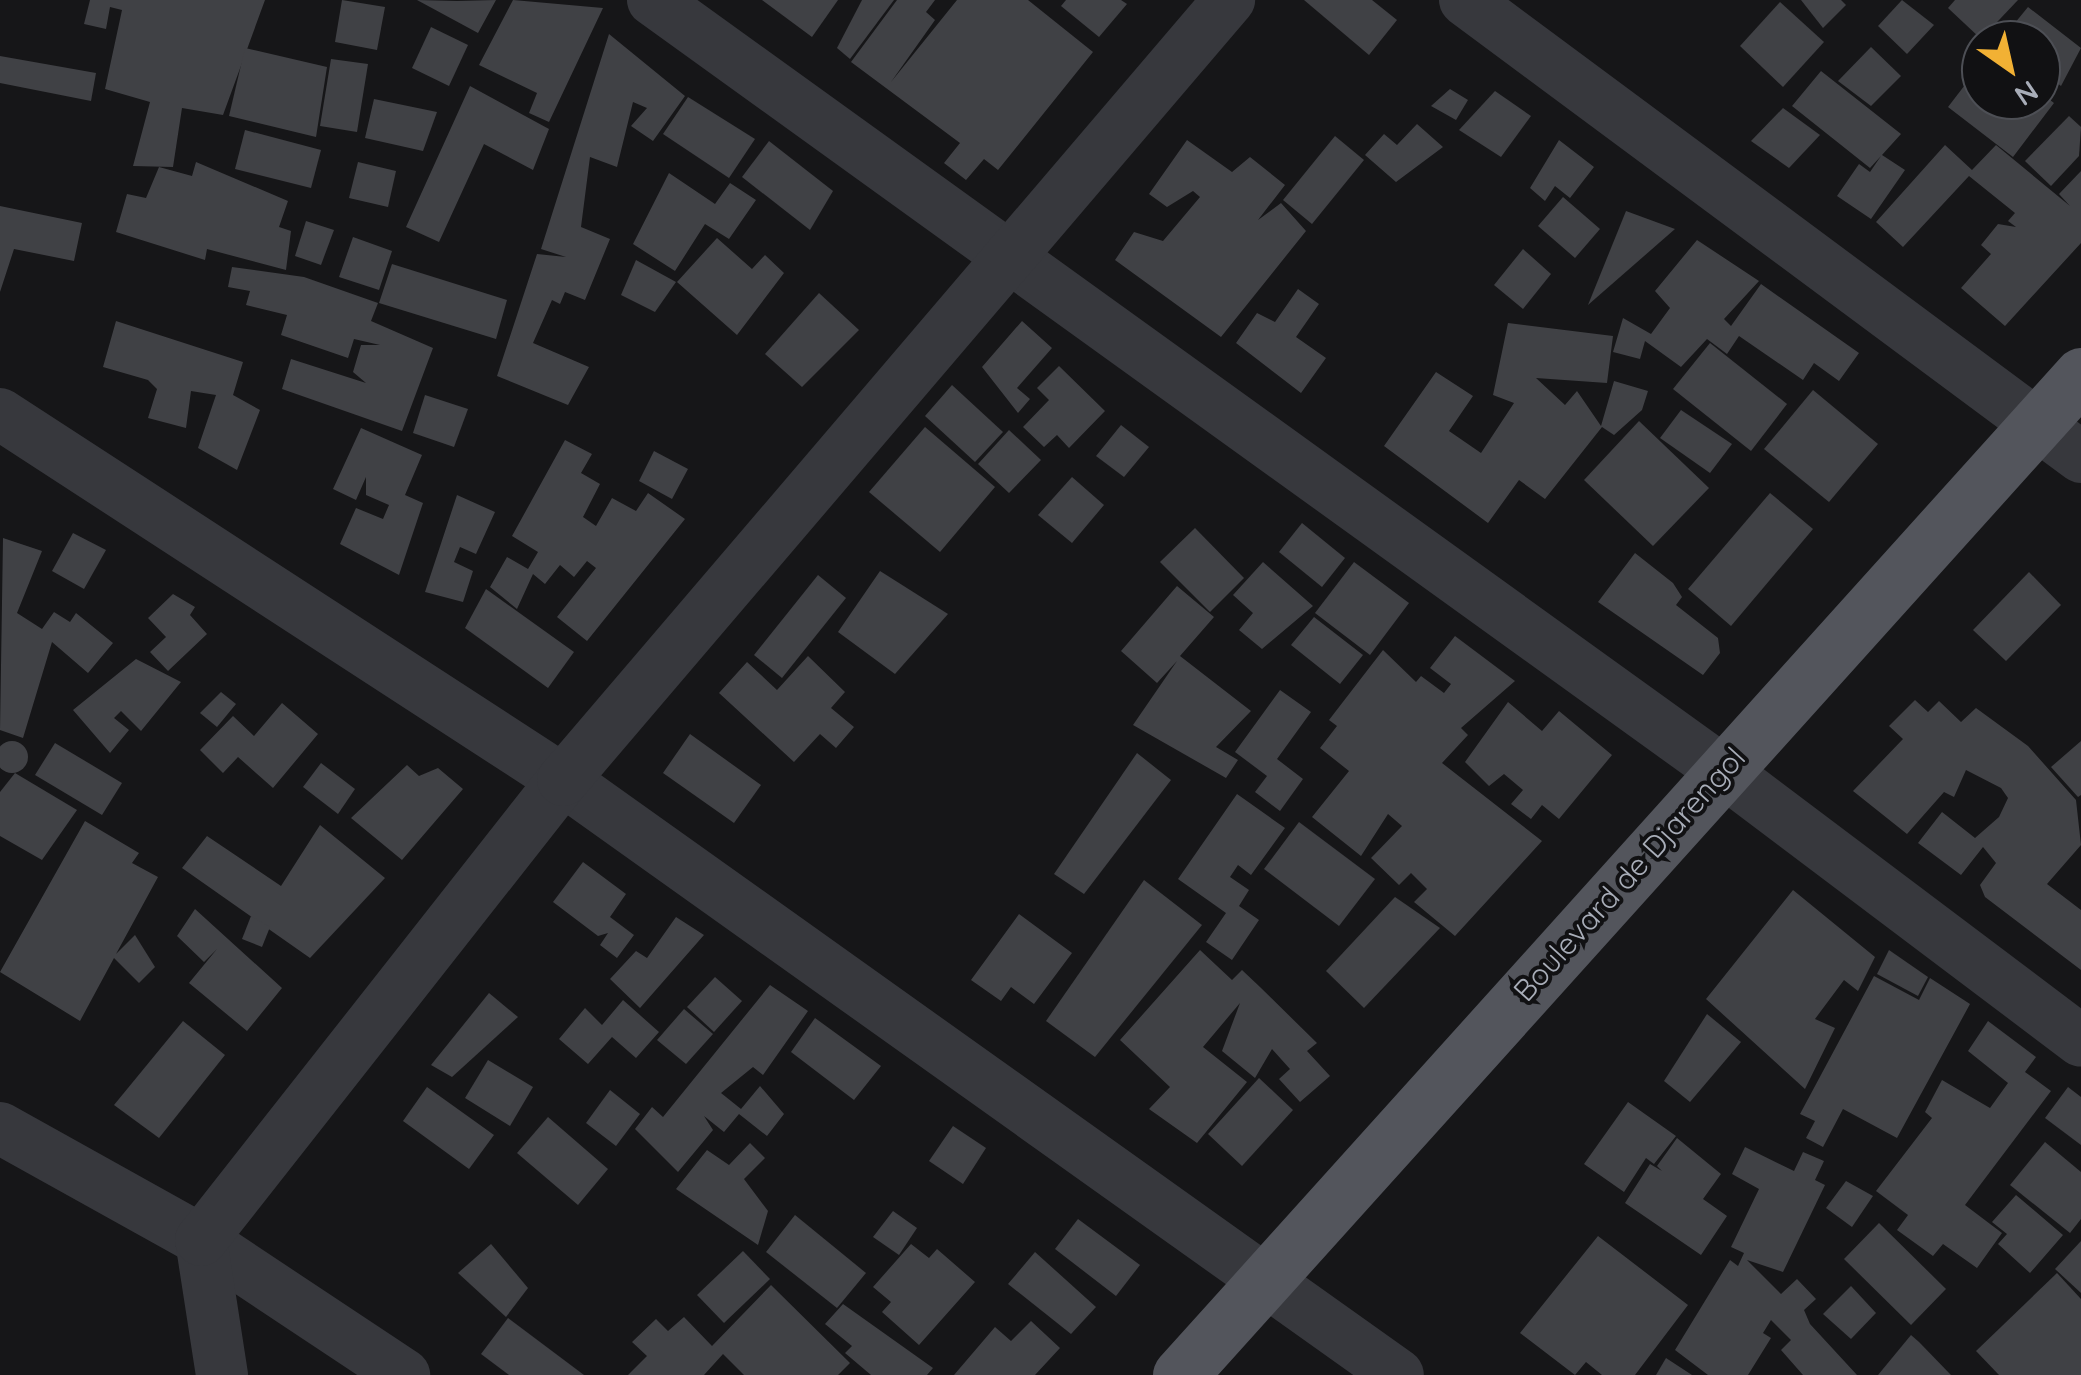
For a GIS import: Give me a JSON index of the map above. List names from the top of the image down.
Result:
{
  "streets": {
    "main road": ["Boulevard de Djarengol"]
  },
  "north": "bottom right"
}
